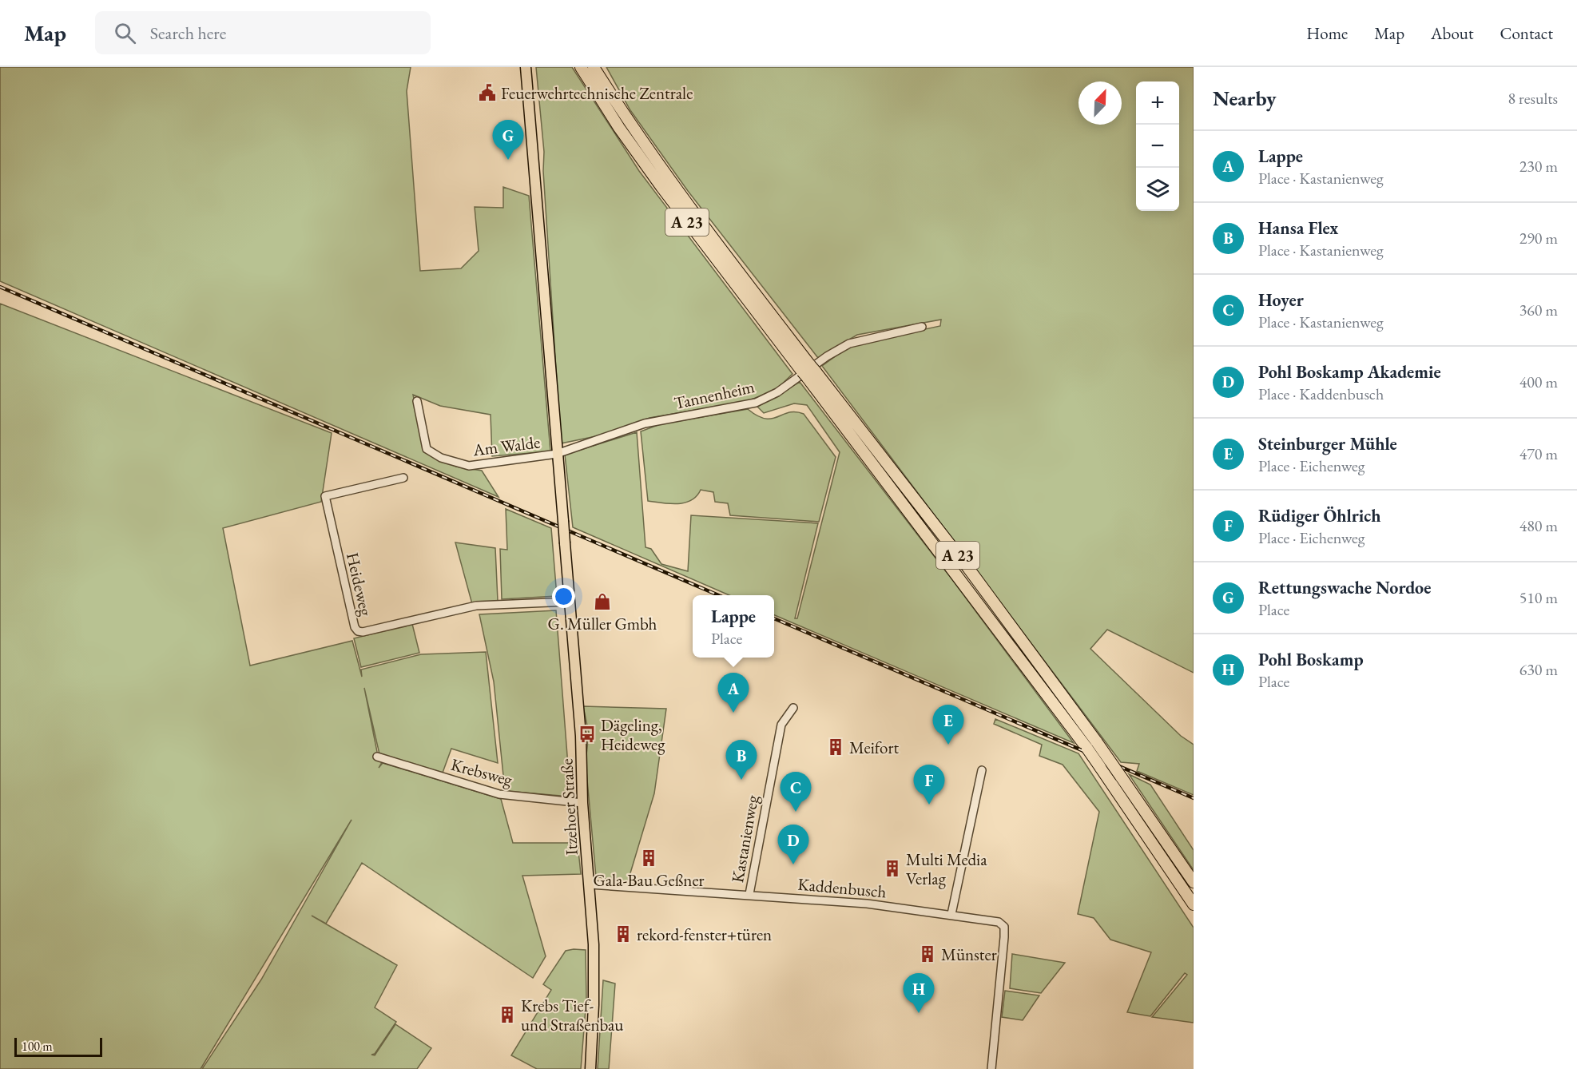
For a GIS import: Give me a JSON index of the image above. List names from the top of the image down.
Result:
{
  "streets": {
    "highway": ["A 23"],
    "main road": ["Itzehoer Straße"],
    "street": [
      "Tannenheim",
      "Am Walde",
      "Heideweg",
      "Krebsweg",
      "Kastanienweg",
      "Kaddenbusch"
    ]
  },
  "crossings": [
    ["Tannenheim", "Am Walde"],
    ["Tannenheim", "Itzehoer Straße"],
    ["Am Walde", "Itzehoer Straße"],
    ["Heideweg", "Itzehoer Straße"],
    ["Krebsweg", "Itzehoer Straße"],
    ["Itzehoer Straße", "Kaddenbusch"],
    ["Kastanienweg", "Kaddenbusch"]
  ],
  "places": {
    "public building": ["Feuerwehrtechnische Zentrale"],
    "shop": ["G. Müller Gmbh"],
    "bus stop": ["Dägeling, Heideweg"],
    "building": [
      "Meifort",
      "Gala-Bau Geßner",
      "Multi Media Verlag",
      "rekord-fenster+türen",
      "Münster",
      "Krebs Tief- und Straßenbau"
    ]
  },
  "scale_bar": "100 m",
  "north": "top right",
  "page": {
    "header": "Map",
    "search": "Search here",
    "nav": [
      "Home",
      "Map",
      "About",
      "Contact"
    ],
    "heading": ["Nearby", "8 results"],
    "map_buttons": ["+", "−"],
    "pins": [
      "G",
      "A",
      "E",
      "B",
      "F",
      "C",
      "D",
      "H"
    ],
    "list": [
      {
        "mark": "A",
        "name": "Lappe",
        "note": "Place · Kastanienweg",
        "value": "230 m"
      },
      {
        "mark": "B",
        "name": "Hansa Flex",
        "note": "Place · Kastanienweg",
        "value": "290 m"
      },
      {
        "mark": "C",
        "name": "Hoyer",
        "note": "Place · Kastanienweg",
        "value": "360 m"
      },
      {
        "mark": "D",
        "name": "Pohl Boskamp Akademie",
        "note": "Place · Kaddenbusch",
        "value": "400 m"
      },
      {
        "mark": "E",
        "name": "Steinburger Mühle",
        "note": "Place · Eichenweg",
        "value": "470 m"
      },
      {
        "mark": "F",
        "name": "Rüdiger Öhlrich",
        "note": "Place · Eichenweg",
        "value": "480 m"
      },
      {
        "mark": "G",
        "name": "Rettungswache Nordoe",
        "note": "Place",
        "value": "510 m"
      },
      {
        "mark": "H",
        "name": "Pohl Boskamp",
        "note": "Place",
        "value": "630 m"
      }
    ],
    "popup": ["Lappe", "Place"],
    "scale": "100 m"
  }
}
